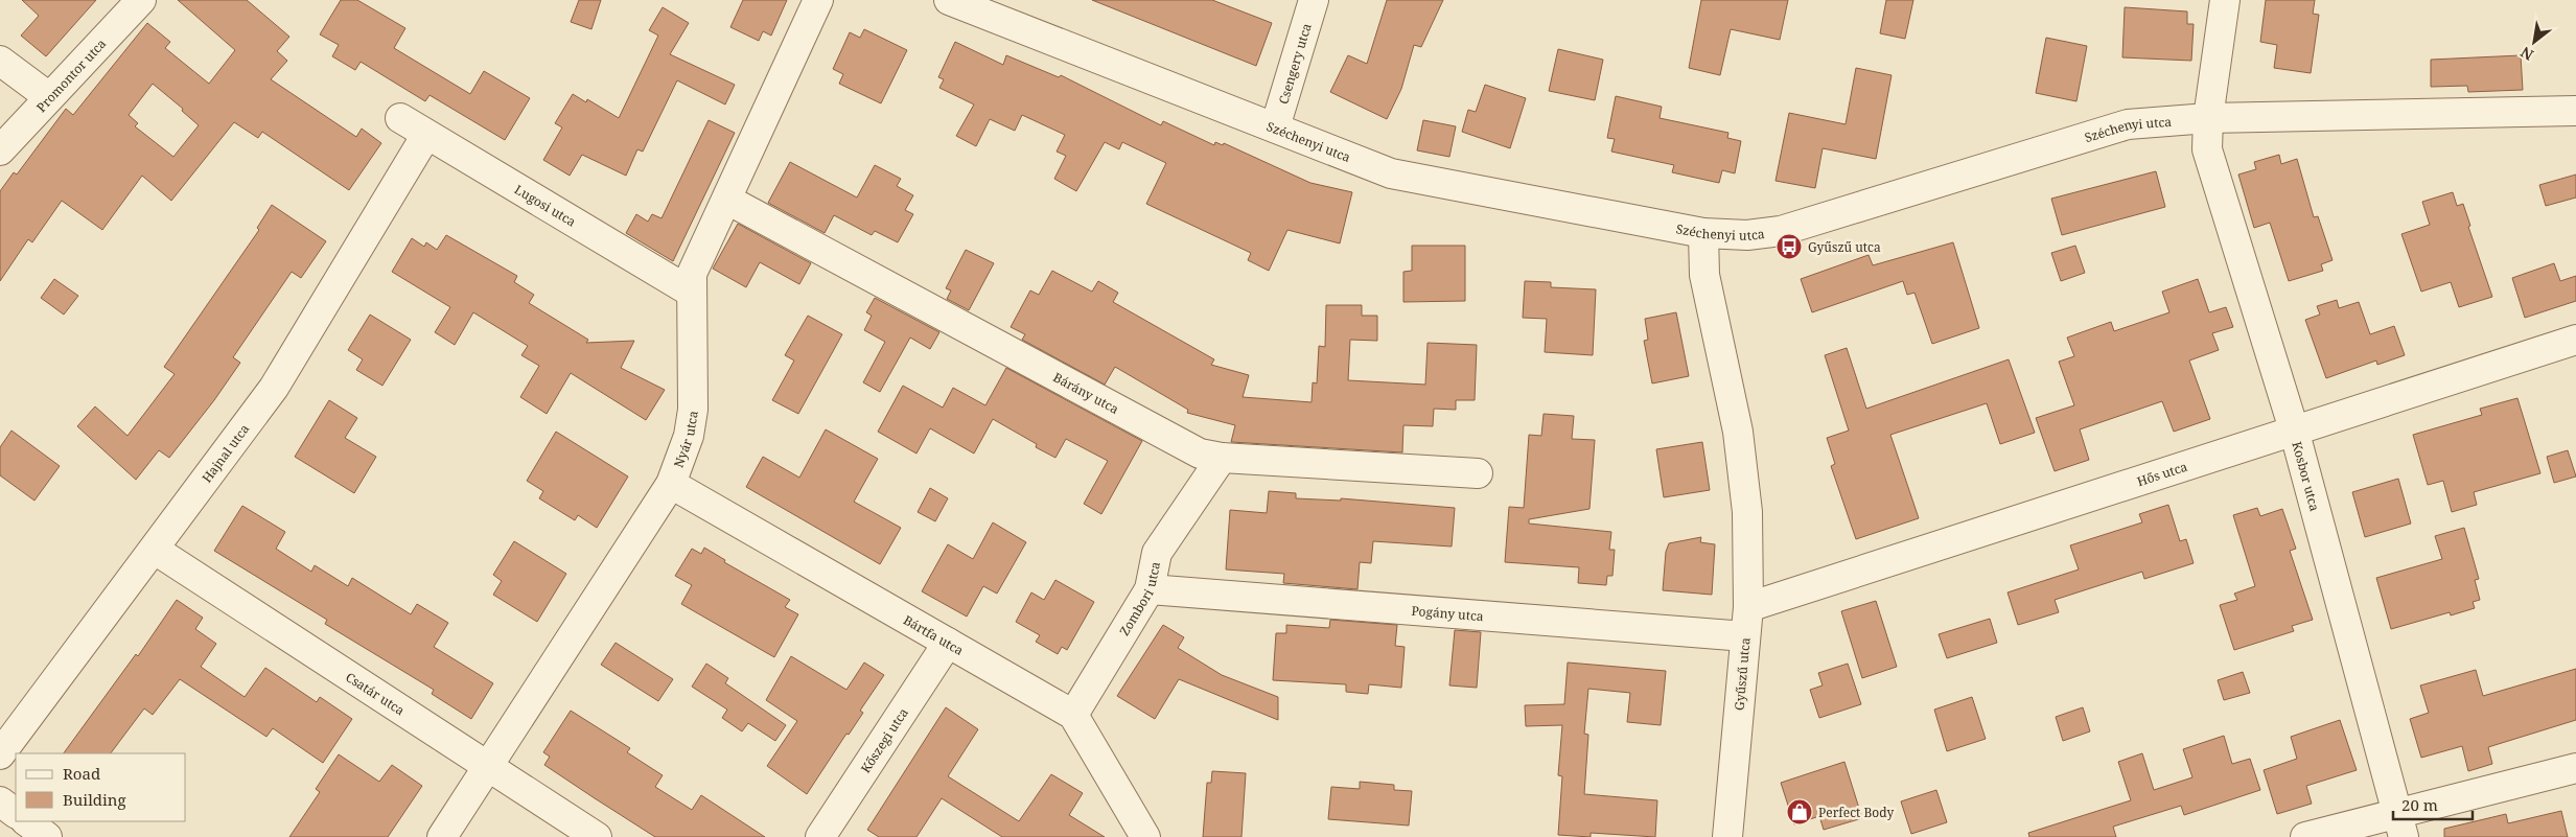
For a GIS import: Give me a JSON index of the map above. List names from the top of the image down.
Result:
{
  "streets": {
    "street": [
      "Csengery utca",
      "Promontor utca",
      "Széchenyi utca",
      "Lugosi utca",
      "Bárány utca",
      "Nyár utca",
      "Hajnal utca",
      "Hős utca",
      "Kosbor utca",
      "Zombori utca",
      "Pogány utca",
      "Bártfa utca",
      "Gyűszű utca",
      "Csatár utca",
      "Kőszegi utca"
    ]
  },
  "crossings": [
    ["Csengery utca", "Széchenyi utca"],
    ["Széchenyi utca", "Kosbor utca"],
    ["Széchenyi utca", "Gyűszű utca"],
    ["Lugosi utca", "Nyár utca"],
    ["Lugosi utca", "Hajnal utca"],
    ["Bárány utca", "Nyár utca"],
    ["Bárány utca", "Zombori utca"],
    ["Nyár utca", "Bártfa utca"],
    ["Nyár utca", "Csatár utca"],
    ["Hajnal utca", "Csatár utca"],
    ["Hős utca", "Kosbor utca"],
    ["Hős utca", "Gyűszű utca"],
    ["Zombori utca", "Pogány utca"],
    ["Zombori utca", "Bártfa utca"],
    ["Pogány utca", "Gyűszű utca"],
    ["Bártfa utca", "Kőszegi utca"]
  ],
  "places": {
    "bus stop": ["Gyűszű utca"],
    "shop": ["Perfect Body"]
  },
  "legend": ["Road", "Building"],
  "scale_bar": "20 m",
  "north": "bottom left"
}
